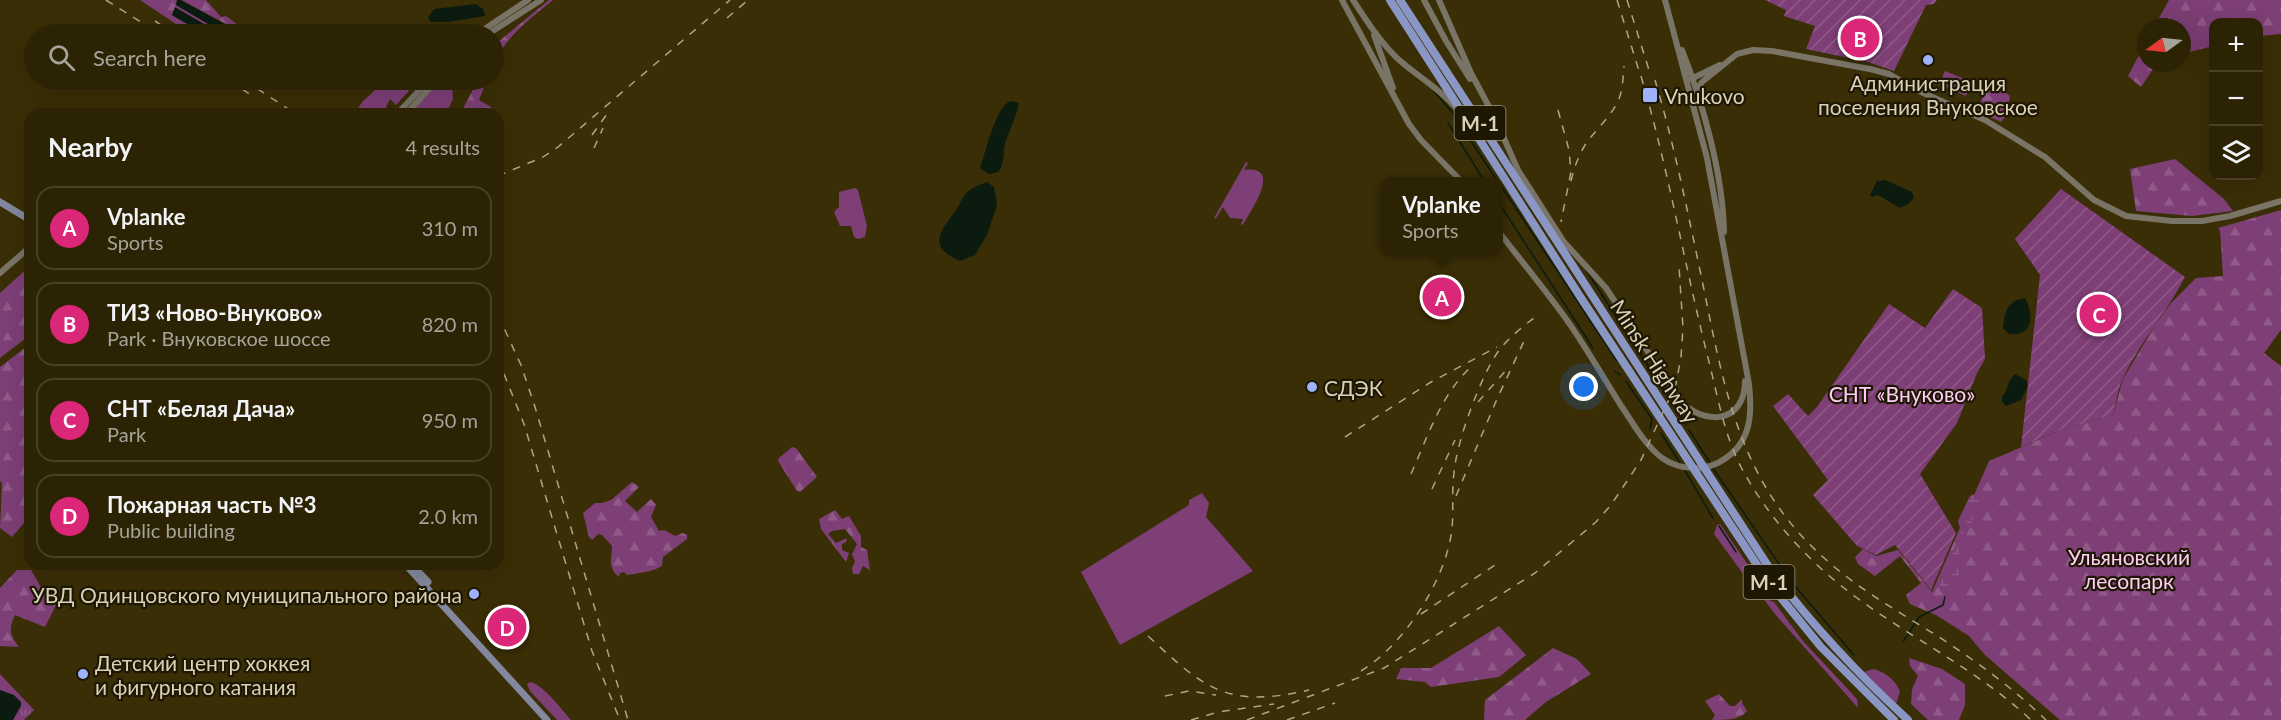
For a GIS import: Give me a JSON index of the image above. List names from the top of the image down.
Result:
{
  "streets": {
    "highway": ["М-1", "Minsk Highway"]
  },
  "parks": ["СНТ «Внуково»", "Ульяновский лесопарк"],
  "places": {
    "other": [
      "Администрация поселения Внуковское",
      "СДЭК",
      "УВД Одинцовского муниципального района",
      "Детский центр хоккея и фигурного катания"
    ],
    "transit": ["Vnukovo"]
  },
  "north": "left",
  "page": {
    "pins": [
      "B",
      "A",
      "C",
      "D"
    ],
    "map_buttons": ["+", "−"],
    "search": "Search here",
    "heading": ["Nearby", "4 results"],
    "popup": ["Vplanke", "Sports"],
    "list": [
      {
        "mark": "A",
        "name": "Vplanke",
        "note": "Sports",
        "value": "310 m"
      },
      {
        "mark": "B",
        "name": "ТИЗ «Ново-Внуково»",
        "note": "Park · Внуковское шоссе",
        "value": "820 m"
      },
      {
        "mark": "C",
        "name": "СНТ «Белая Дача»",
        "note": "Park",
        "value": "950 m"
      },
      {
        "mark": "D",
        "name": "Пожарная часть №3",
        "note": "Public building",
        "value": "2.0 km"
      }
    ]
  }
}
